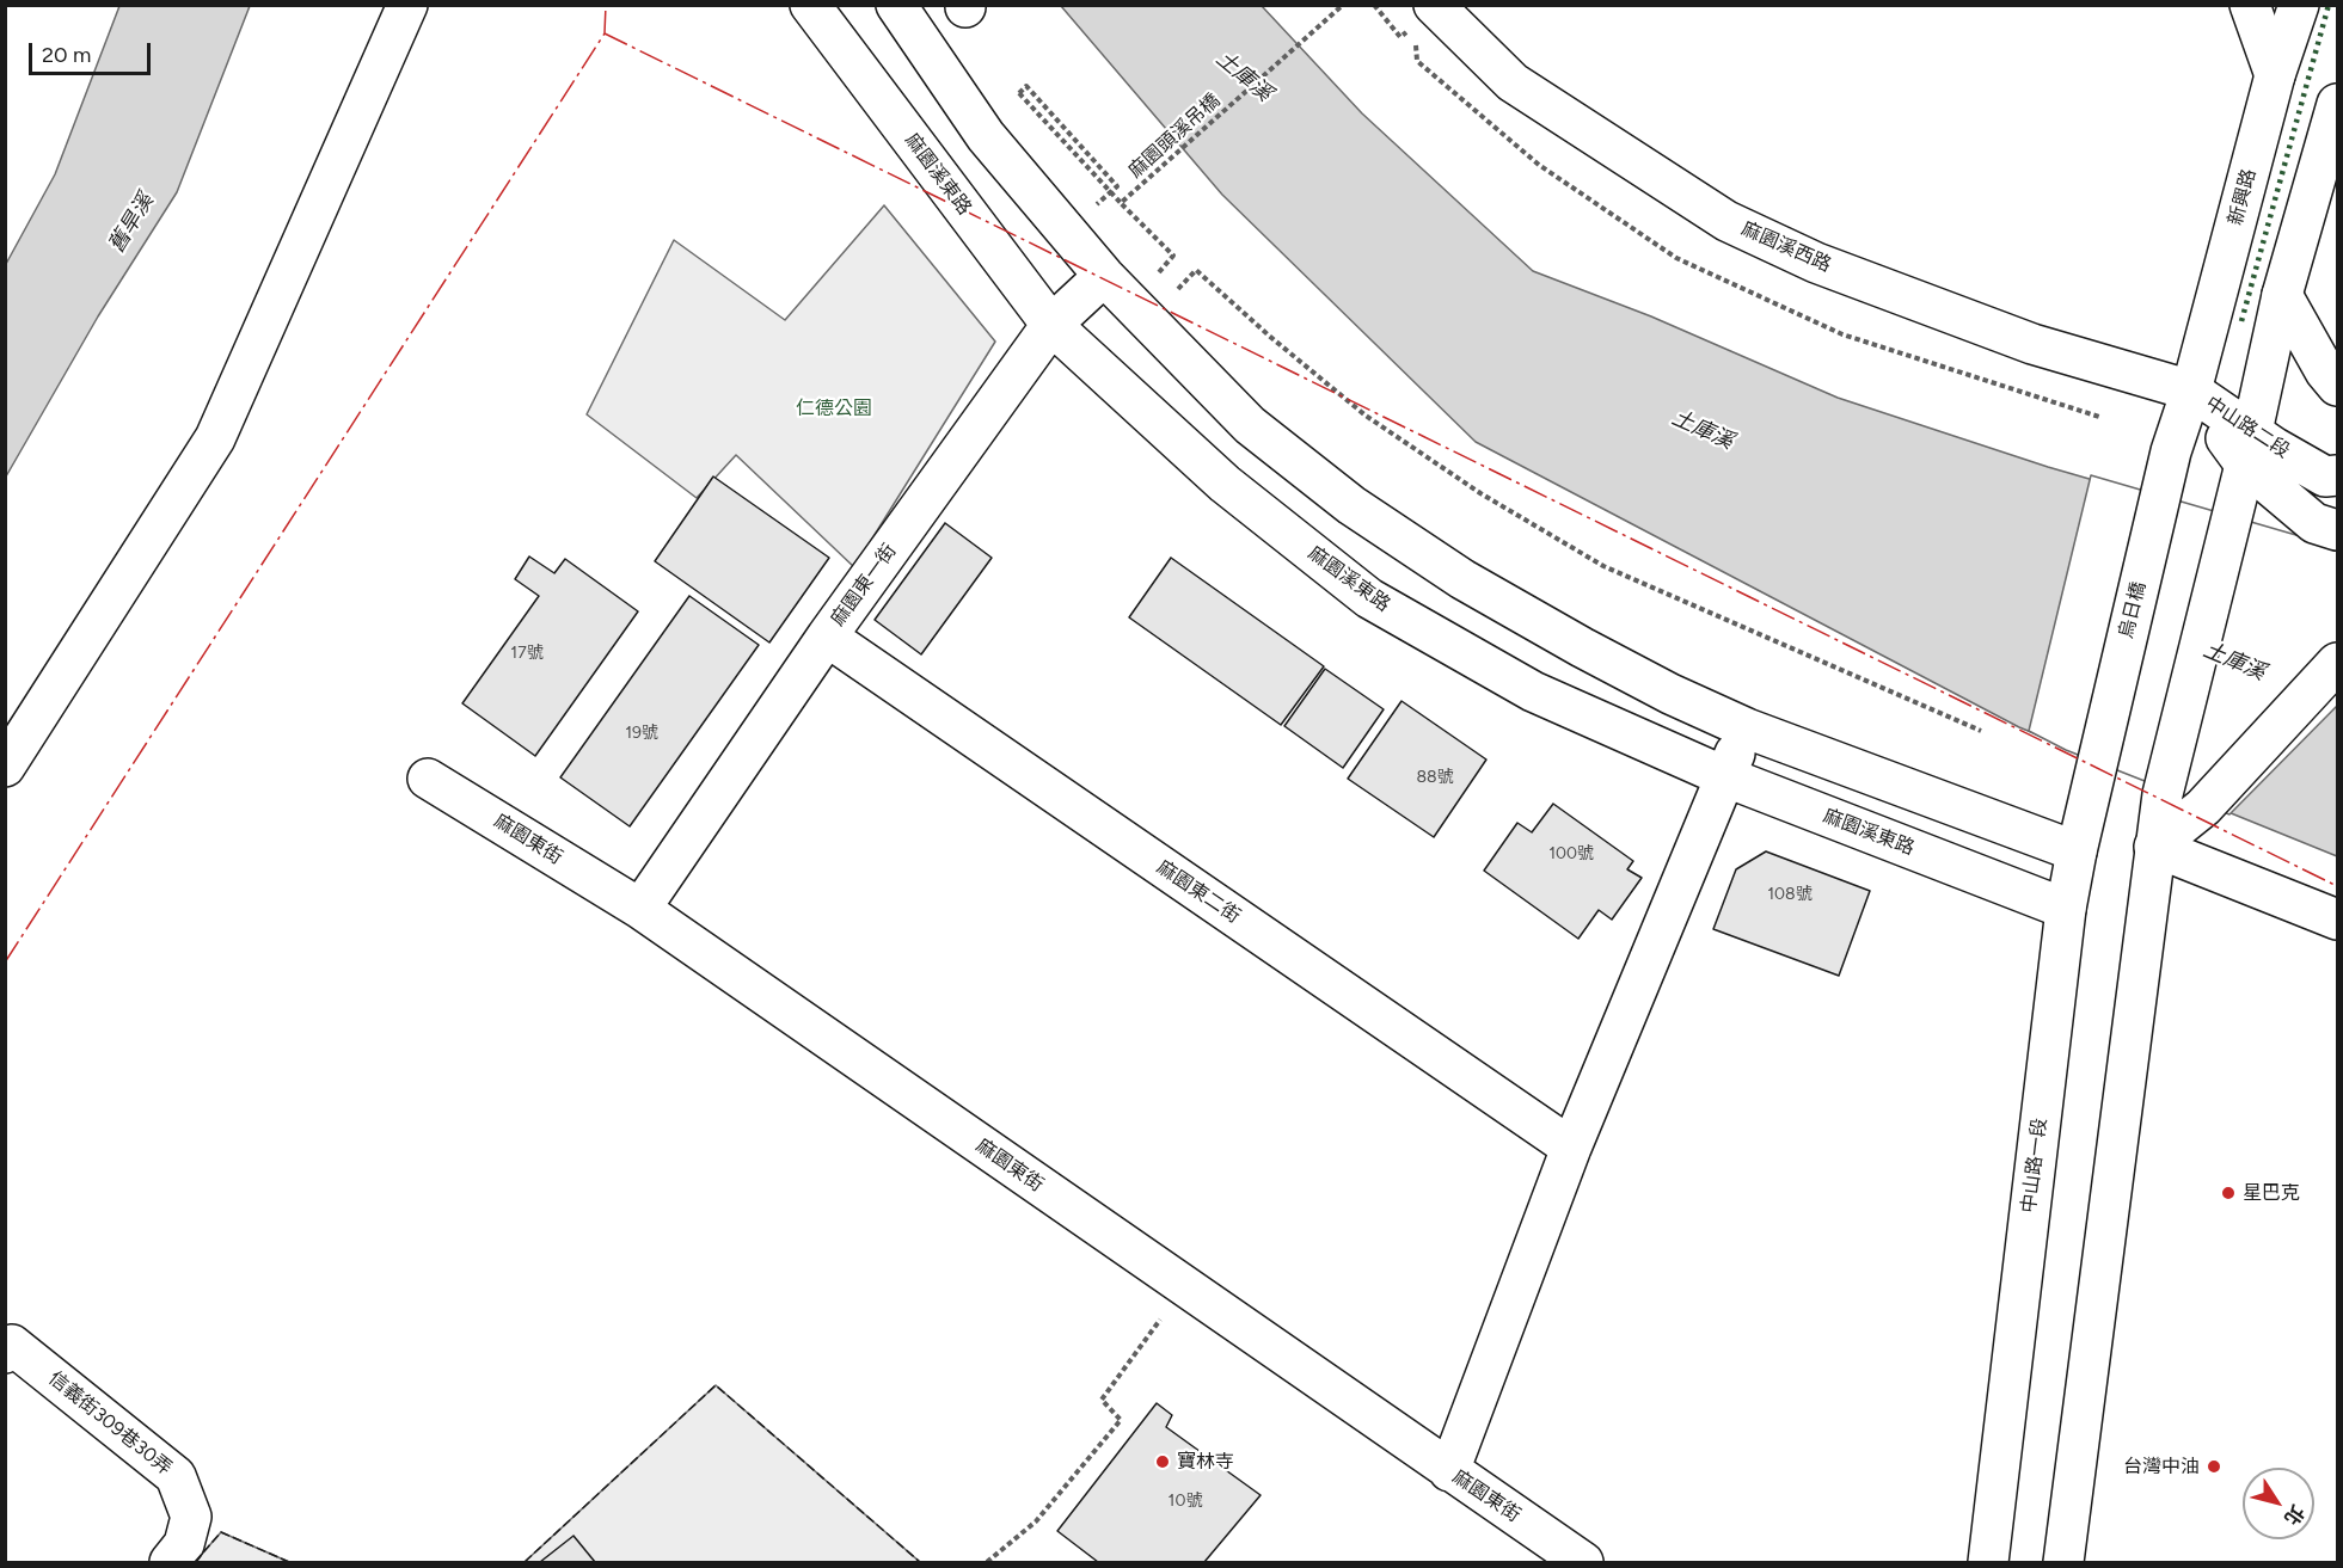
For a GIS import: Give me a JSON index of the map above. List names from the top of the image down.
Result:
{
  "streets": {
    "street": [
      "麻園溪東路",
      "新興路",
      "麻園溪西路",
      "中山路二段",
      "麻園東一街",
      "烏日橋",
      "麻園東街",
      "麻園東二街",
      "中山路一段",
      "信義街309巷30弄"
    ],
    "path": ["麻園頭溪吊橋"]
  },
  "crossings": [
    ["麻園溪東路", "麻園東一街"],
    ["麻園溪東路", "中山路一段"],
    ["新興路", "麻園溪西路"],
    ["新興路", "中山路二段"],
    ["新興路", "烏日橋"],
    ["麻園溪西路", "中山路二段"],
    ["麻園溪西路", "烏日橋"],
    ["中山路二段", "烏日橋"],
    ["麻園東一街", "麻園東街"],
    ["麻園東一街", "麻園東二街"],
    ["烏日橋", "中山路一段"]
  ],
  "water": ["土庫溪", "舊旱溪"],
  "parks": ["仁德公園"],
  "places": ["星巴克", "寶林寺", "台灣中油"],
  "house_numbers": [
    "17號",
    "19號",
    "88號",
    "100號",
    "108號",
    "10號"
  ],
  "scale_bar": "20 m",
  "north": "bottom right"
}
